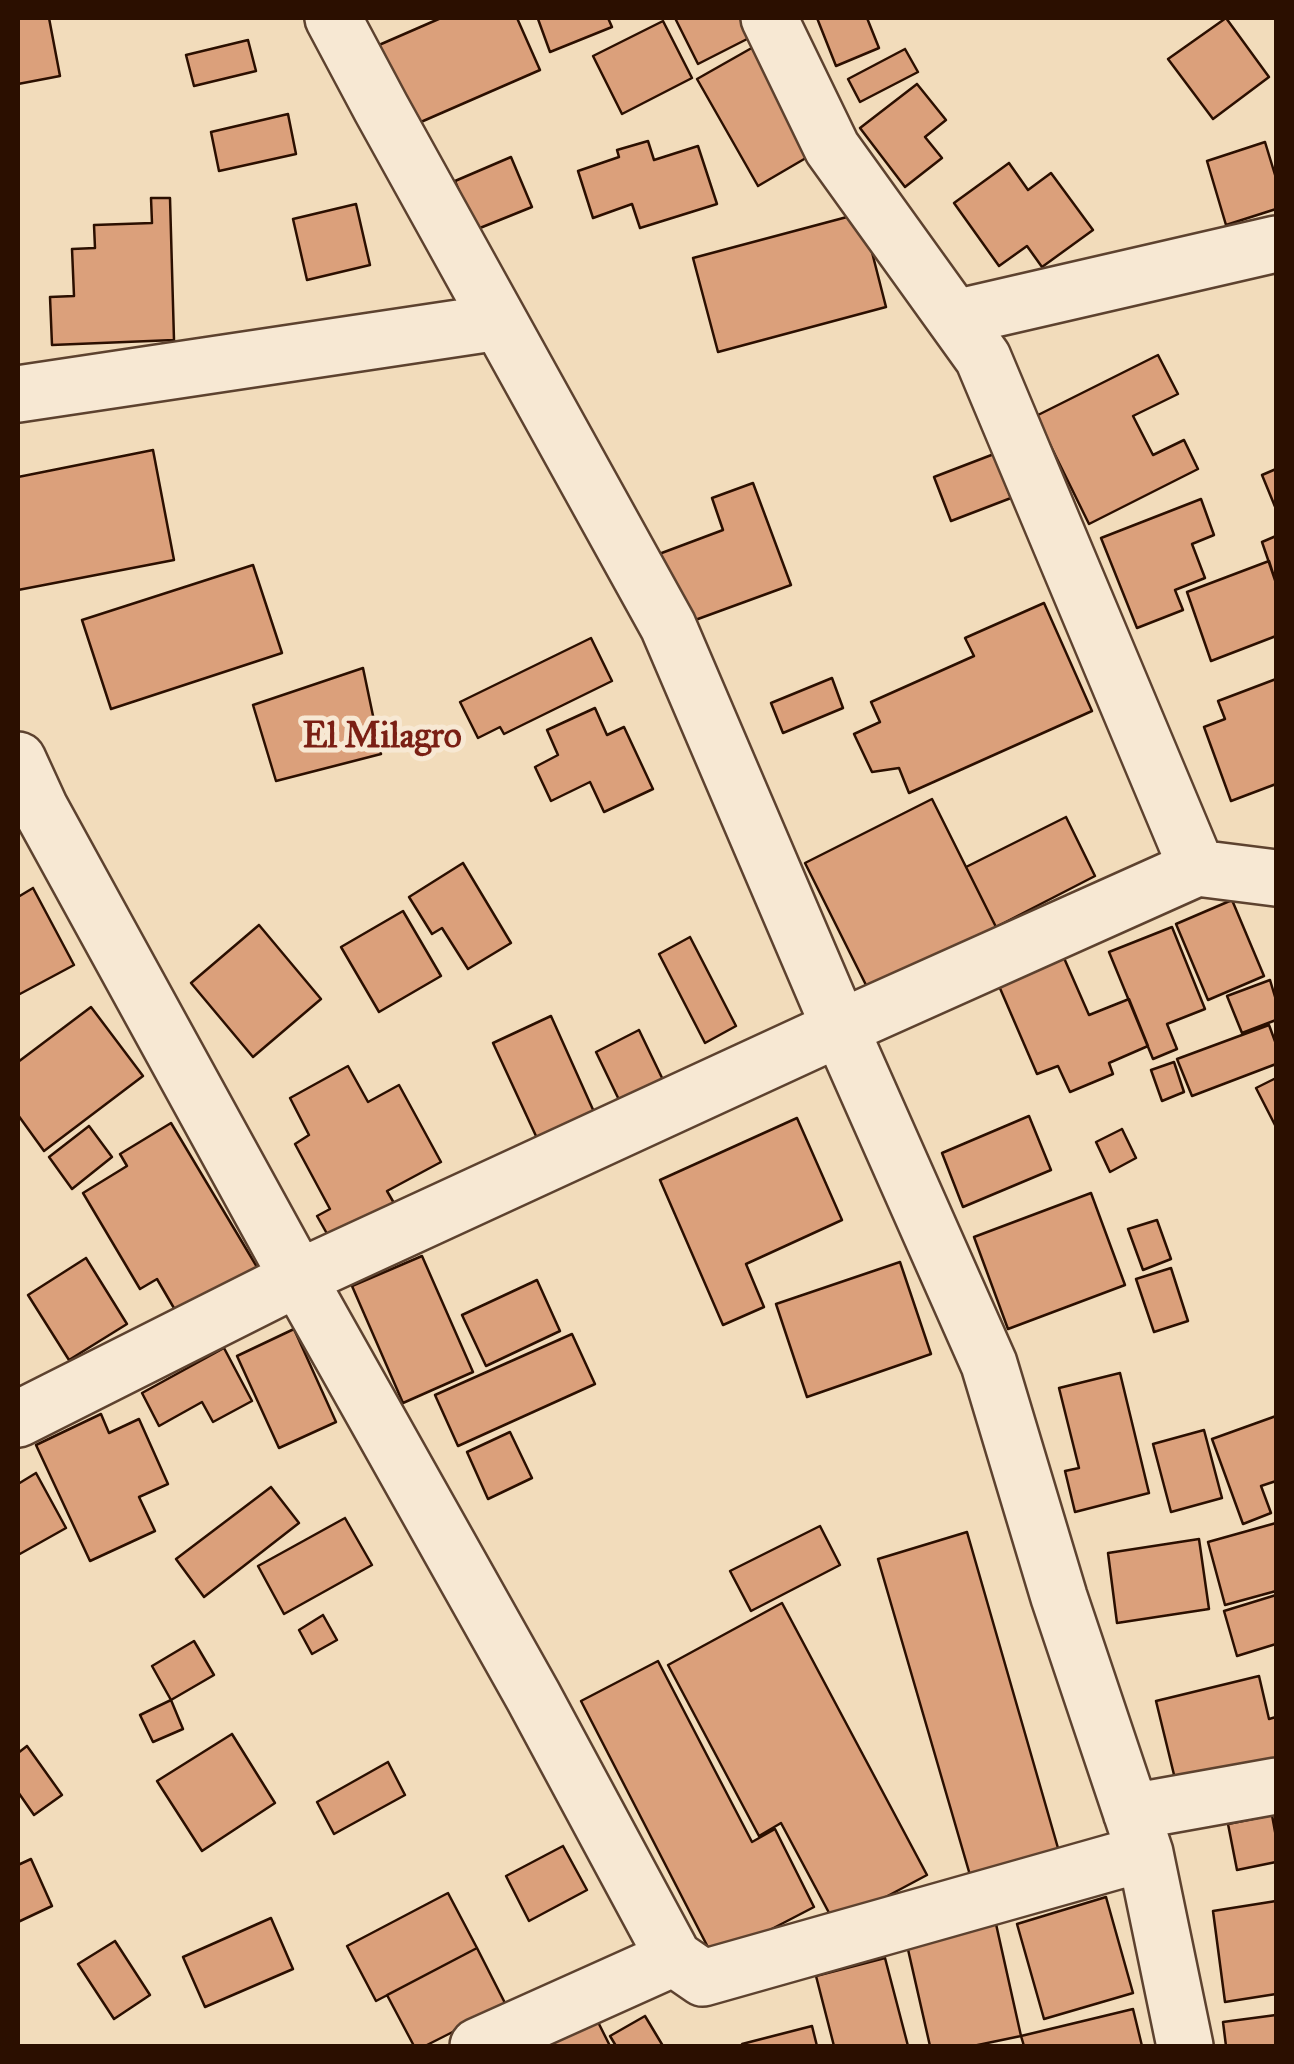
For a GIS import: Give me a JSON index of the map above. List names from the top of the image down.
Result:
{
  "districts": ["El Milagro"]
}
